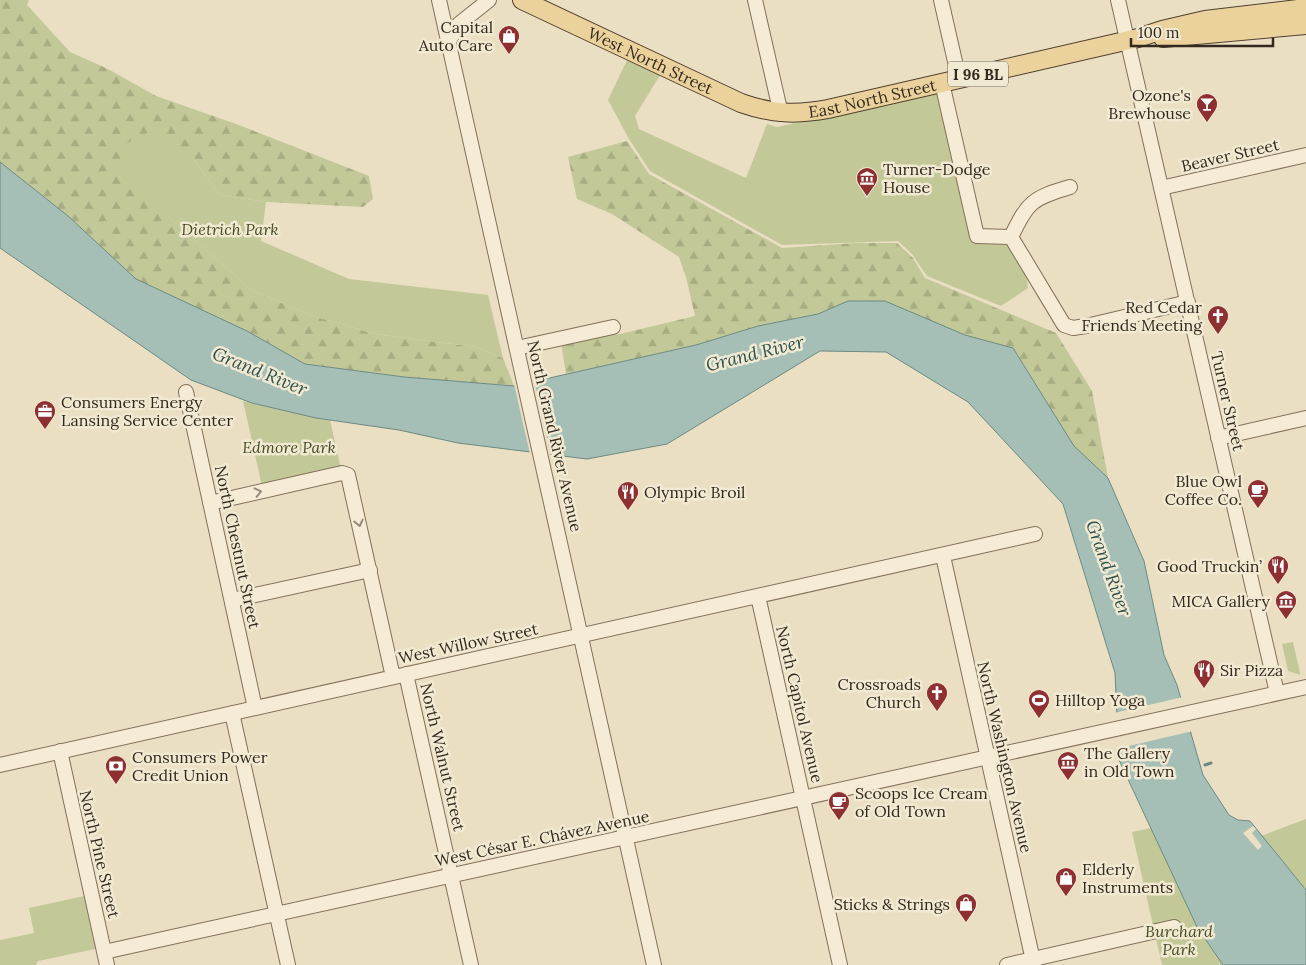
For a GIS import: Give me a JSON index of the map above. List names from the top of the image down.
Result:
{
  "streets": {
    "main road": ["West North Street", "I 96 BL", "East North Street"],
    "street": [
      "Beaver Street",
      "Turner Street",
      "North Grand River Avenue",
      "North Chestnut Street",
      "West Willow Street",
      "North Capitol Avenue",
      "North Walnut Street",
      "North Washington Avenue",
      "West César E. Chávez Avenue",
      "North Pine Street"
    ]
  },
  "crossings": [
    ["West North Street", "East North Street"],
    ["East North Street", "Turner Street"],
    ["Beaver Street", "Turner Street"],
    ["Turner Street", "West César E. Chávez Avenue"],
    ["North Grand River Avenue", "West Willow Street"],
    ["North Grand River Avenue", "West César E. Chávez Avenue"],
    ["North Chestnut Street", "West Willow Street"],
    ["North Chestnut Street", "North Walnut Street"],
    ["West Willow Street", "North Capitol Avenue"],
    ["West Willow Street", "North Walnut Street"],
    ["West Willow Street", "North Washington Avenue"],
    ["West Willow Street", "North Pine Street"],
    ["North Capitol Avenue", "West César E. Chávez Avenue"],
    ["North Walnut Street", "West César E. Chávez Avenue"],
    ["North Washington Avenue", "West César E. Chávez Avenue"],
    ["West César E. Chávez Avenue", "North Pine Street"]
  ],
  "water": ["Grand River"],
  "parks": ["Dietrich Park", "Edmore Park", "Burchard Park"],
  "places": {
    "shop": ["Capital Auto Care", "Elderly Instruments", "Sticks & Strings"],
    "bar": ["Ozone's Brewhouse"],
    "museum": ["Turner-Dodge House", "MICA Gallery", "The Gallery in Old Town"],
    "church": ["Red Cedar Friends Meeting", "Crossroads Church"],
    "office": ["Consumers Energy Lansing Service Center"],
    "cafe": ["Blue Owl Coffee Co.", "Scoops Ice Cream of Old Town"],
    "restaurant": ["Olympic Broil", "Good Truckin’", "Sir Pizza"],
    "sports": ["Hilltop Yoga"],
    "bank": ["Consumers Power Credit Union"]
  },
  "scale_bar": "100 m"
}
